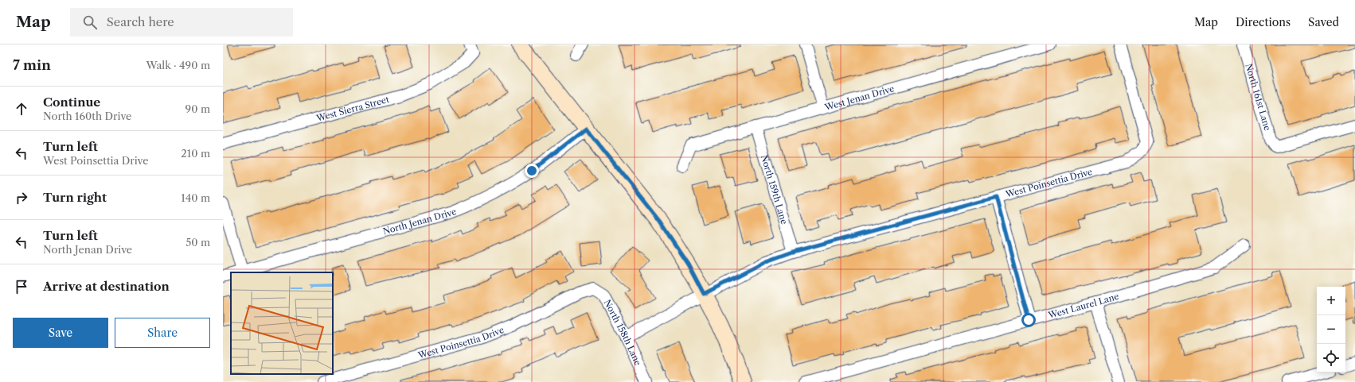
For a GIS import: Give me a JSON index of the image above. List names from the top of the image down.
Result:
{
  "streets": {
    "street": [
      "North 161st Lane",
      "West Jenan Drive",
      "West Sierra Street",
      "West Poinsettia Drive",
      "North 159th Lane",
      "North Jenan Drive",
      "West Laurel Lane",
      "North 158th Lane"
    ]
  },
  "crossings": [
    ["West Jenan Drive", "North 159th Lane"],
    ["West Poinsettia Drive", "North 159th Lane"],
    ["West Poinsettia Drive", "North 158th Lane"]
  ],
  "page": {
    "header": "Map",
    "search": "Search here",
    "nav": ["Map", "Directions", "Saved"],
    "heading": ["7 min", "Walk · 490 m"],
    "list": [
      ["Continue", "North 160th Drive", "90 m"],
      ["Turn left", "West Poinsettia Drive", "210 m"],
      ["Turn right", "140 m"],
      ["Turn left", "North Jenan Drive", "50 m"],
      "Arrive at destination"
    ],
    "map_buttons": ["+", "−"],
    "buttons": ["Save", "Share"]
  }
}
